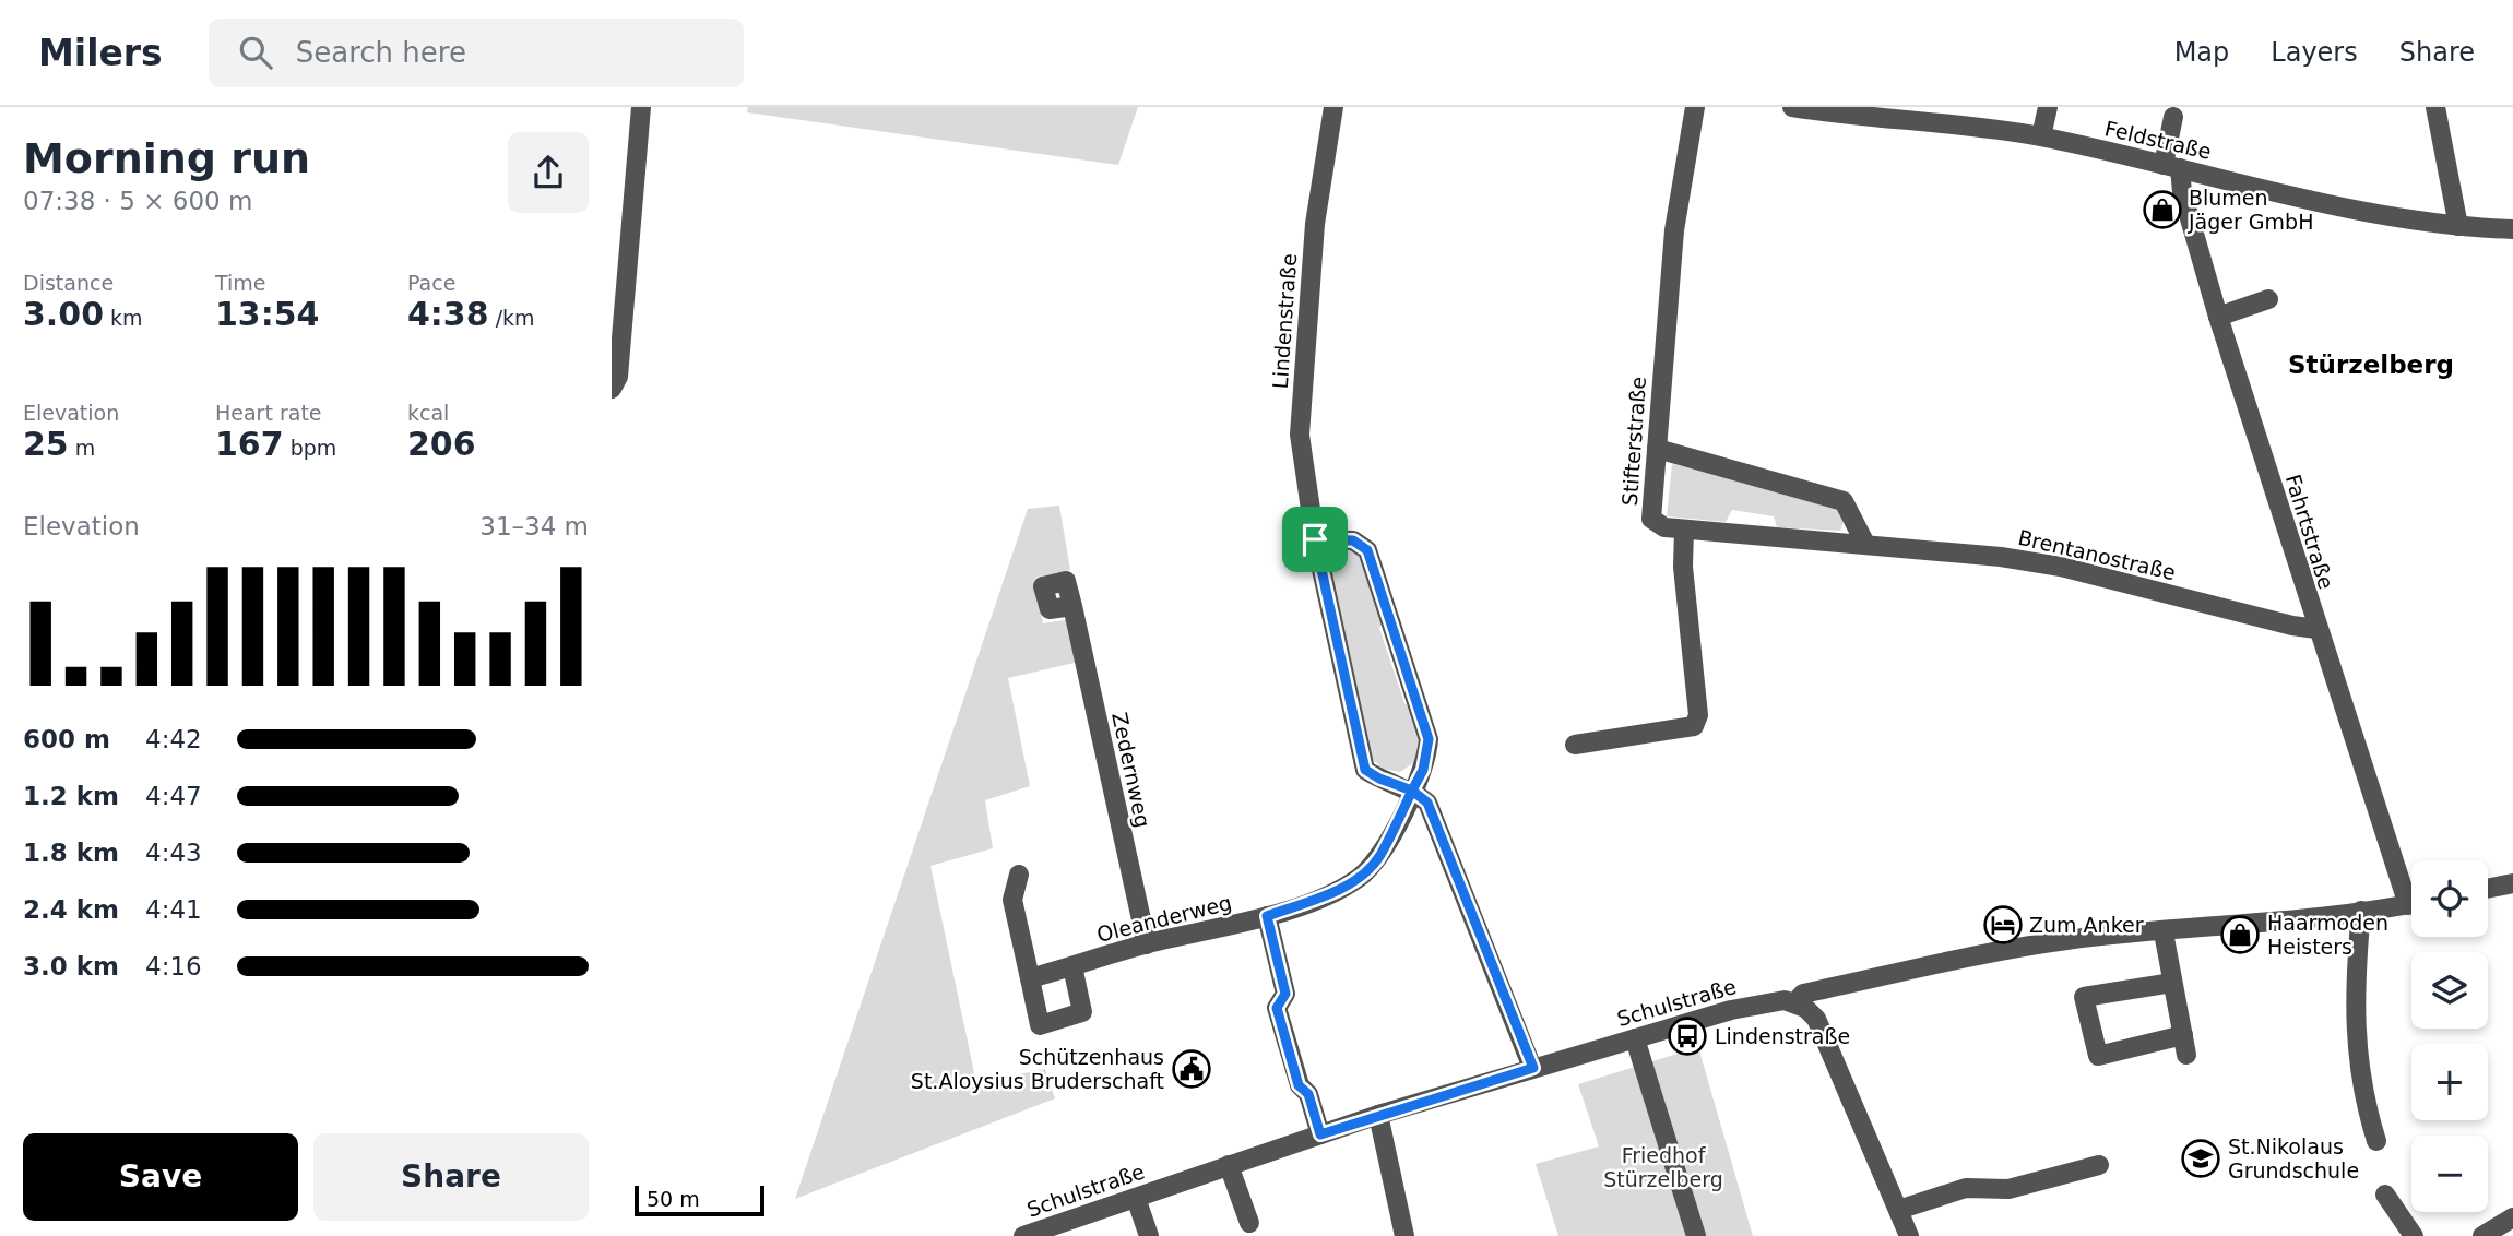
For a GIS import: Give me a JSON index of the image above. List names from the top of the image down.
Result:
{
  "streets": {
    "street": [
      "Feldstraße",
      "Lindenstraße",
      "Stifterstraße",
      "Fahrtstraße",
      "Brentanostraße",
      "Zedernweg",
      "Oleanderweg",
      "Schulstraße"
    ]
  },
  "crossings": [
    ["Feldstraße", "Fahrtstraße"],
    ["Lindenstraße", "Oleanderweg"],
    ["Stifterstraße", "Brentanostraße"],
    ["Fahrtstraße", "Brentanostraße"],
    ["Zedernweg", "Oleanderweg"]
  ],
  "districts": ["Stürzelberg"],
  "parks": ["Friedhof Stürzelberg"],
  "places": {
    "shop": ["Blumen Jäger GmbH", "Haarmoden Heisters"],
    "hotel": ["Zum Anker"],
    "bus stop": ["Lindenstraße"],
    "public building": ["Schützenhaus St.Aloysius Bruderschaft"],
    "school or university": ["St.Nikolaus Grundschule"]
  },
  "scale_bar": "50 m",
  "page": {
    "header": "Milers",
    "search": "Search here",
    "nav": ["Map", "Layers", "Share"],
    "heading": ["Morning run", "07:38 · 5 × 600 m"],
    "stats": [
      ["Distance", "3.00 km"],
      ["Time", "13:54"],
      ["Pace", "4:38 /km"],
      ["Elevation", "25 m"],
      ["Heart rate", "167 bpm"],
      ["kcal", "206"]
    ],
    "chart": ["Elevation", "31–34 m"],
    "list": [
      {
        "name": "600 m",
        "note": "4:42"
      },
      {
        "name": "1.2 km",
        "note": "4:47"
      },
      {
        "name": "1.8 km",
        "note": "4:43"
      },
      {
        "name": "2.4 km",
        "note": "4:41"
      },
      {
        "name": "3.0 km",
        "note": "4:16"
      }
    ],
    "map_buttons": ["+", "−"],
    "buttons": ["Save", "Share"],
    "scale": "50 m"
  }
}
